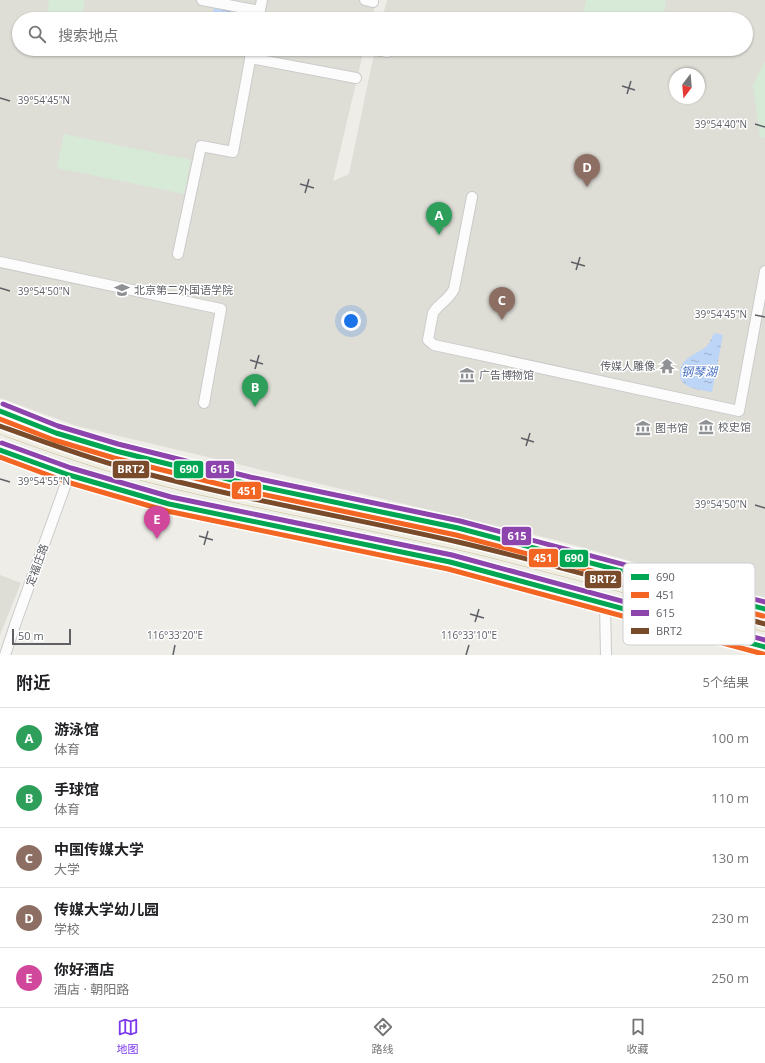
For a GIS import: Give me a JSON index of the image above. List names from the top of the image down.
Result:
{
  "streets": {
    "street": ["定福庄路"]
  },
  "water": ["钢琴湖"],
  "places": {
    "school or university": ["北京第二外国语学院"],
    "temple": ["传媒人雕像"],
    "museum": ["广告博物馆", "校史馆", "图书馆"]
  },
  "lines": [
    "transit line 615",
    "transit line 690",
    "transit line 451",
    "transit line BRT2"
  ],
  "legend": [
    "690",
    "451",
    "615",
    "BRT2"
  ],
  "scale_bar": "50 m",
  "north": "bottom",
  "page": {
    "search": "搜索地点",
    "pins": [
      "D",
      "A",
      "C",
      "B",
      "E"
    ],
    "scale": "50 m",
    "heading": ["附近", "5个结果"],
    "list": [
      {
        "mark": "A",
        "name": "游泳馆",
        "note": "体育",
        "value": "100 m"
      },
      {
        "mark": "B",
        "name": "手球馆",
        "note": "体育",
        "value": "110 m"
      },
      {
        "mark": "C",
        "name": "中国传媒大学",
        "note": "大学",
        "value": "130 m"
      },
      {
        "mark": "D",
        "name": "传媒大学幼儿园",
        "note": "学校",
        "value": "230 m"
      },
      {
        "mark": "E",
        "name": "你好酒店",
        "note": "酒店 · 朝阳路",
        "value": "250 m"
      }
    ],
    "nav": ["地图", "路线", "收藏"]
  },
  "coordinates": [
    "39°54'45\"N",
    "39°54'40\"N",
    "39°54'50\"N",
    "39°54'55\"N",
    "116°33'20\"E",
    "116°33'10\"E"
  ]
}
